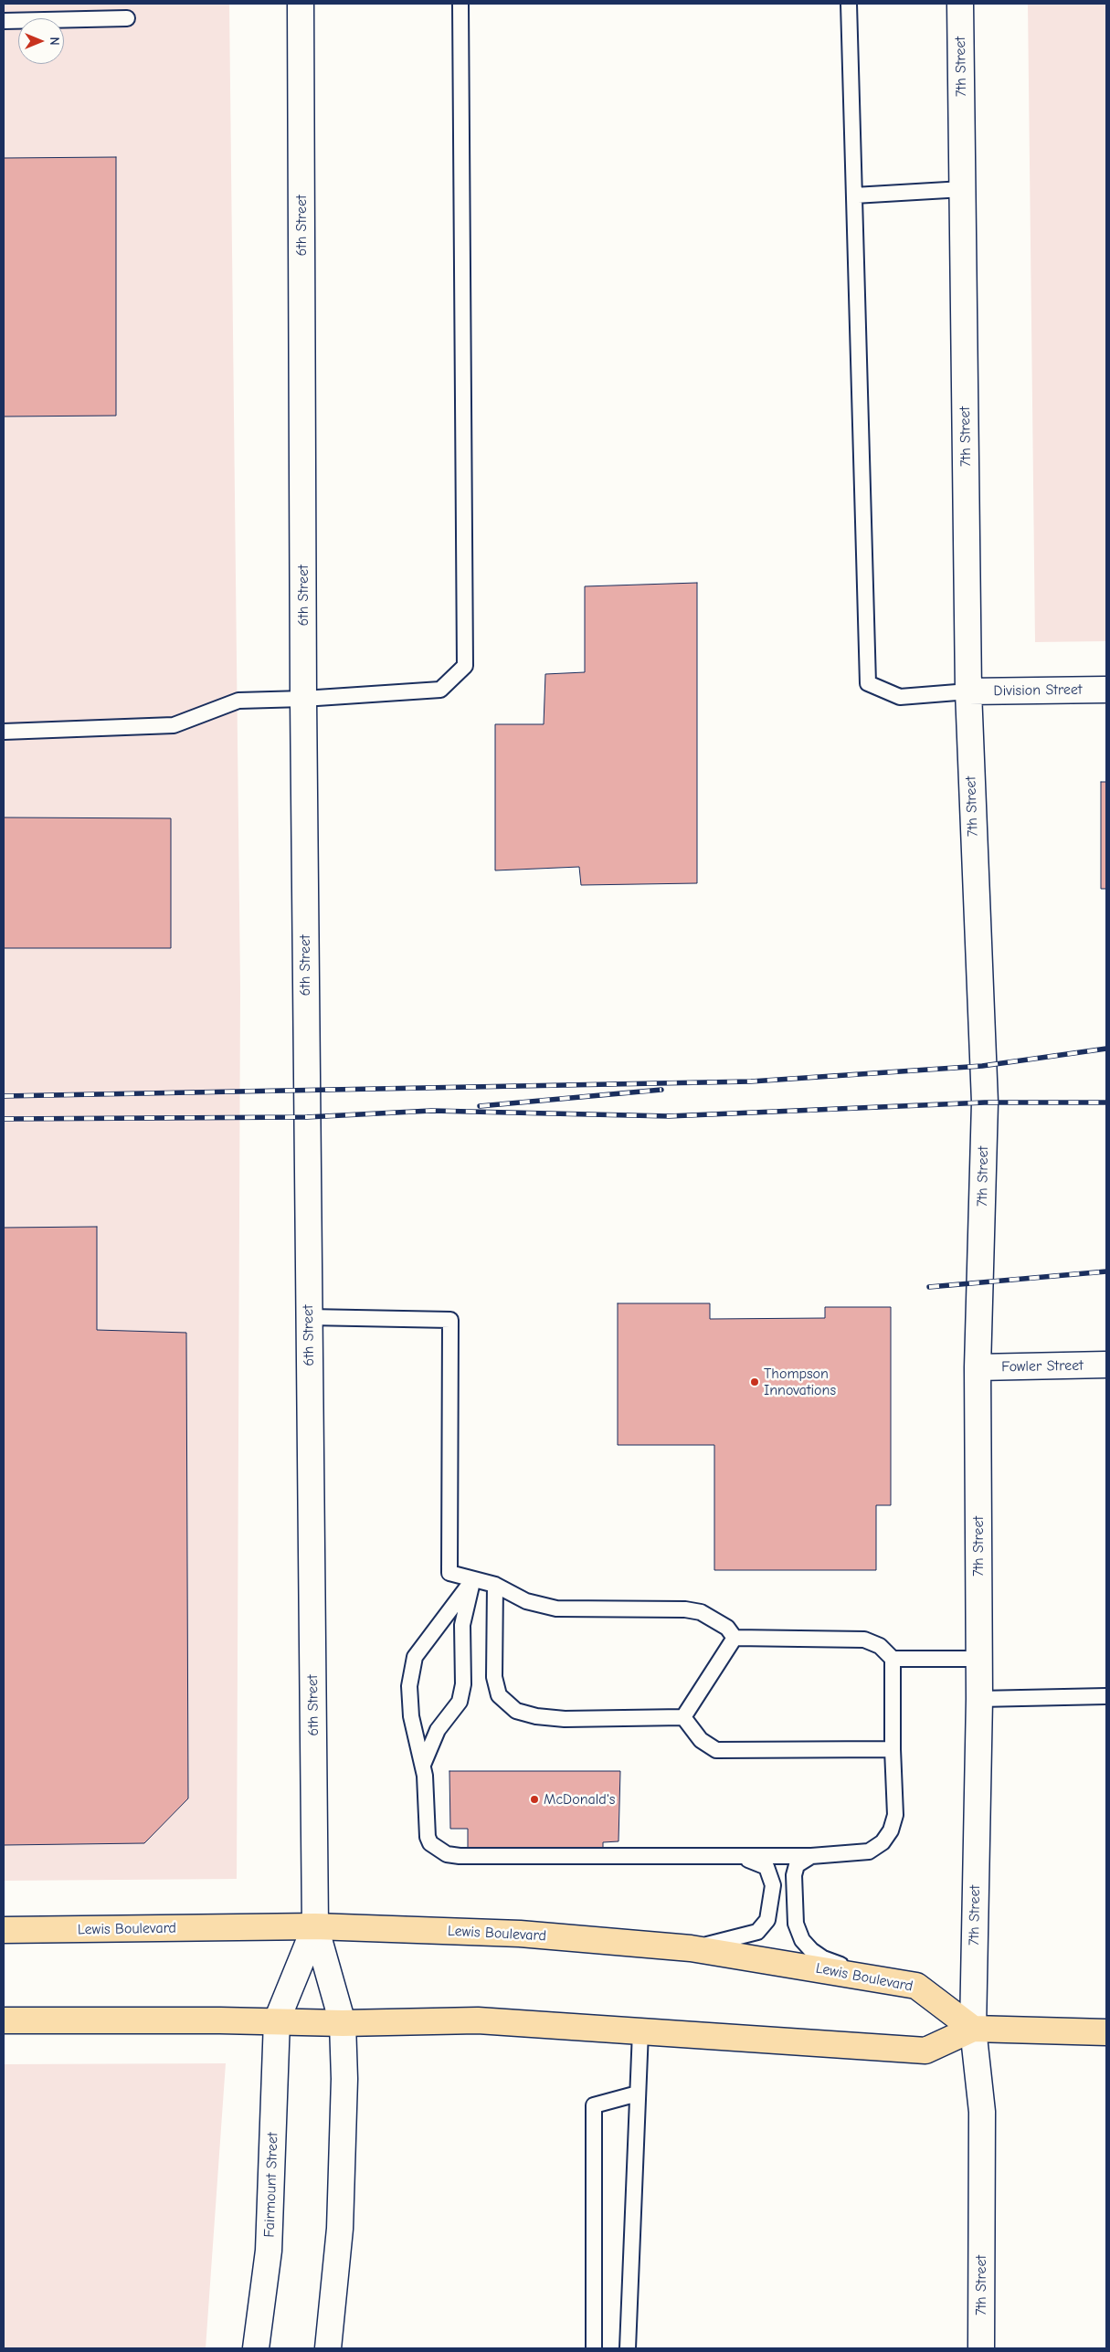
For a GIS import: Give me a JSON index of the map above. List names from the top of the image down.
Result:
{
  "streets": {
    "main road": [
      "7th Street",
      "6th Street",
      "Division Street",
      "Fowler Street",
      "Lewis Boulevard",
      "Fairmount Street"
    ]
  },
  "crossings": [
    ["7th Street", "Division Street"],
    ["7th Street", "Fowler Street"],
    ["7th Street", "Lewis Boulevard"],
    ["6th Street", "Lewis Boulevard"],
    ["6th Street", "Fairmount Street"]
  ],
  "places": ["Thompson Innovations", "McDonald's"],
  "north": "right"
}
